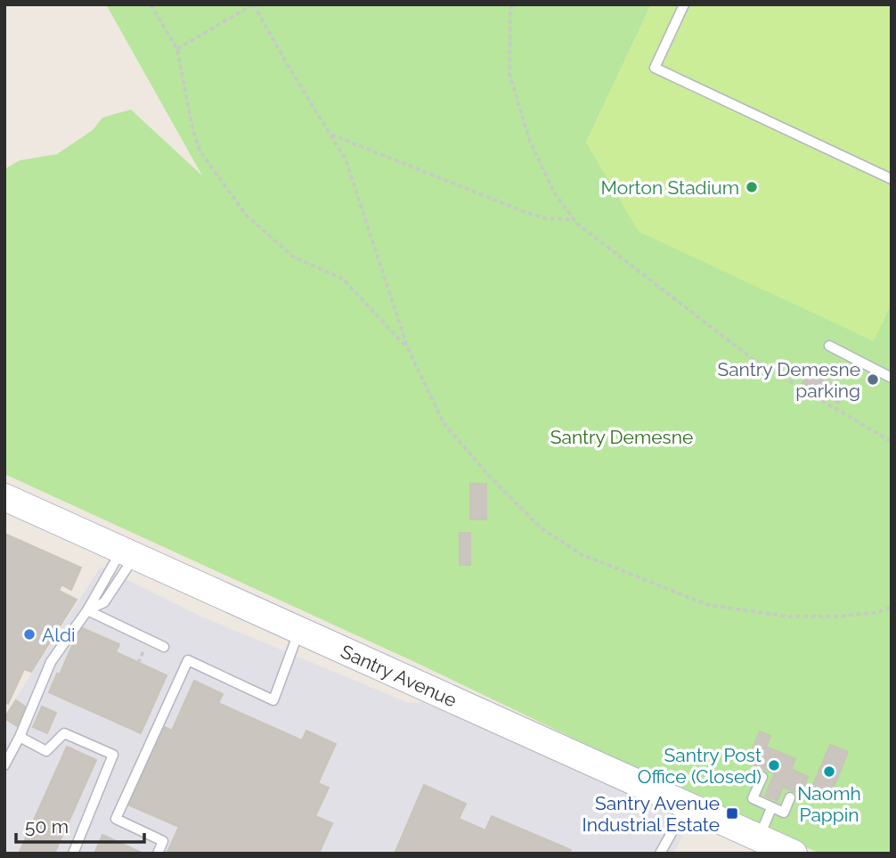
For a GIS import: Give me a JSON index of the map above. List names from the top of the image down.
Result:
{
  "streets": {
    "main road": ["Santry Avenue"]
  },
  "parks": ["Santry Demesne"],
  "places": {
    "other": [
      "Morton Stadium",
      "Santry Demesne parking",
      "Aldi",
      "Santry Post Office (Closed)",
      "Naomh Pappin"
    ],
    "transit": ["Santry Avenue Industrial Estate"]
  },
  "scale_bar": "50 m"
}
